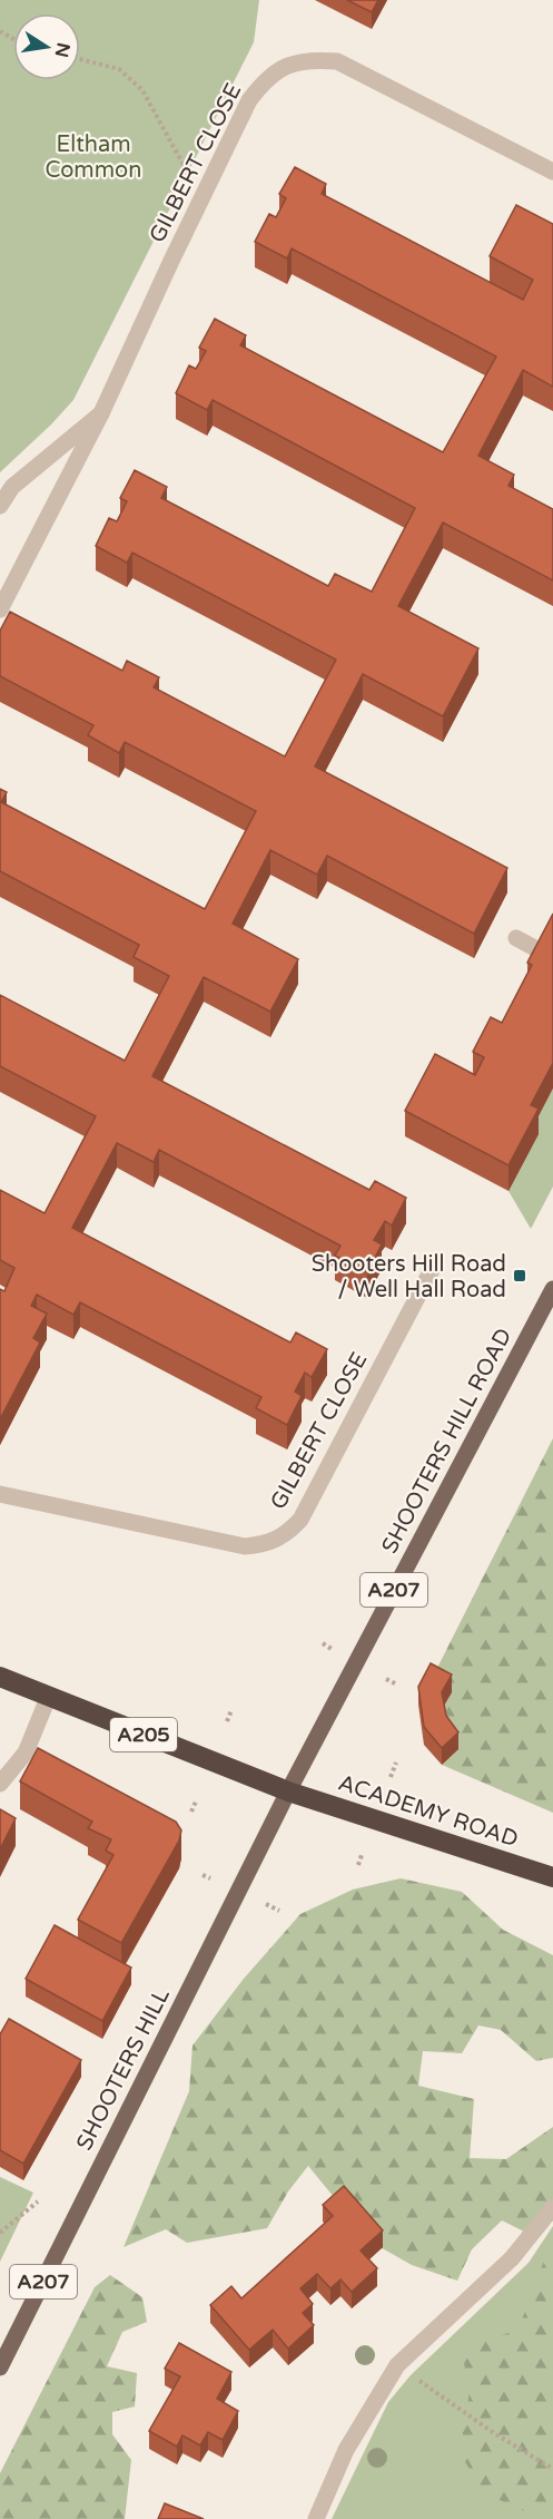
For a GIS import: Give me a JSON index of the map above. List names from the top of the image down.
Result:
{
  "streets": {
    "highway": ["A205", "ACADEMY ROAD"],
    "main road": ["SHOOTERS HILL ROAD", "A207", "SHOOTERS HILL"],
    "street": ["GILBERT CLOSE"]
  },
  "crossings": [
    ["SHOOTERS HILL ROAD", "A205"],
    ["SHOOTERS HILL ROAD", "ACADEMY ROAD"],
    ["SHOOTERS HILL ROAD", "SHOOTERS HILL"],
    ["A205", "ACADEMY ROAD"],
    ["A205", "SHOOTERS HILL"],
    ["ACADEMY ROAD", "SHOOTERS HILL"]
  ],
  "parks": ["Eltham Common"],
  "places": {
    "transit": ["Shooters Hill Road / Well Hall Road"]
  },
  "north": "right"
}
